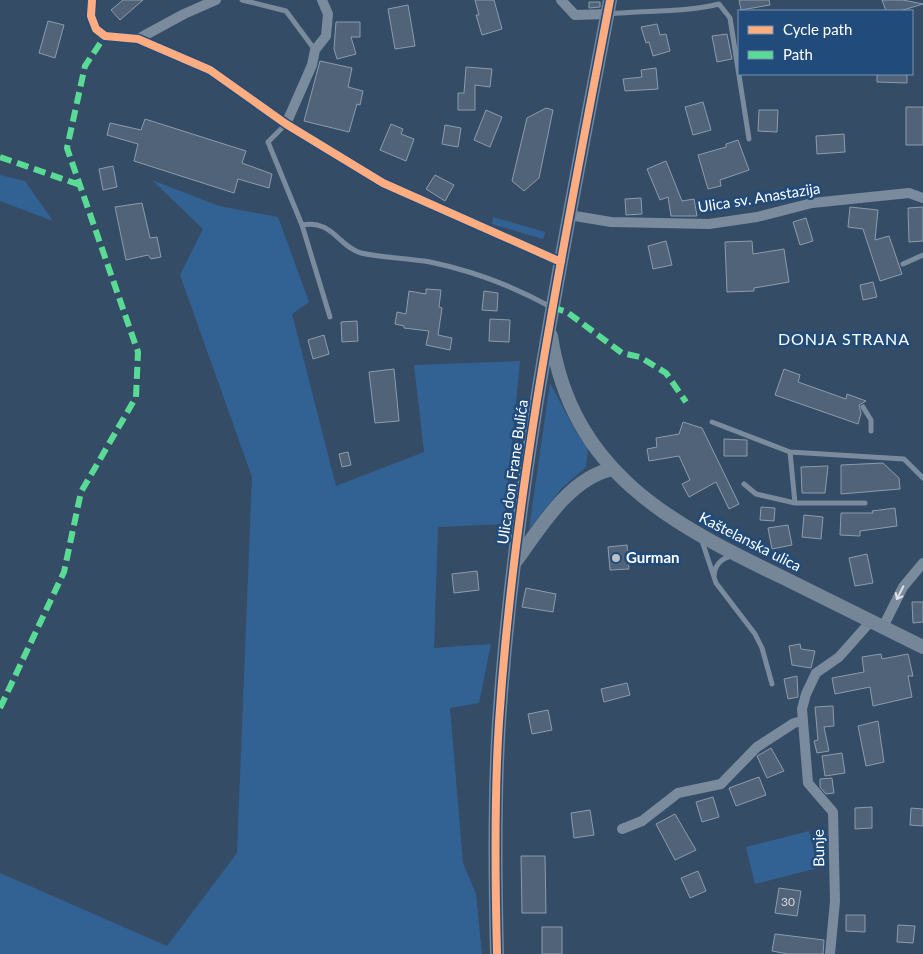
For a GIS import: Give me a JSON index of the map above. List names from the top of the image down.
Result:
{
  "streets": {
    "street": [
      "Ulica sv. Anastazija",
      "Ulica don Frane Bulića",
      "Kaštelanska ulica",
      "Bunje"
    ]
  },
  "crossings": [
    ["Ulica sv. Anastazija", "Ulica don Frane Bulića"],
    ["Ulica don Frane Bulića", "Kaštelanska ulica"],
    ["Kaštelanska ulica", "Bunje"]
  ],
  "districts": ["DONJA STRANA"],
  "places": ["Gurman"],
  "house_numbers": ["30"],
  "legend": ["Cycle path", "Path"]
}
